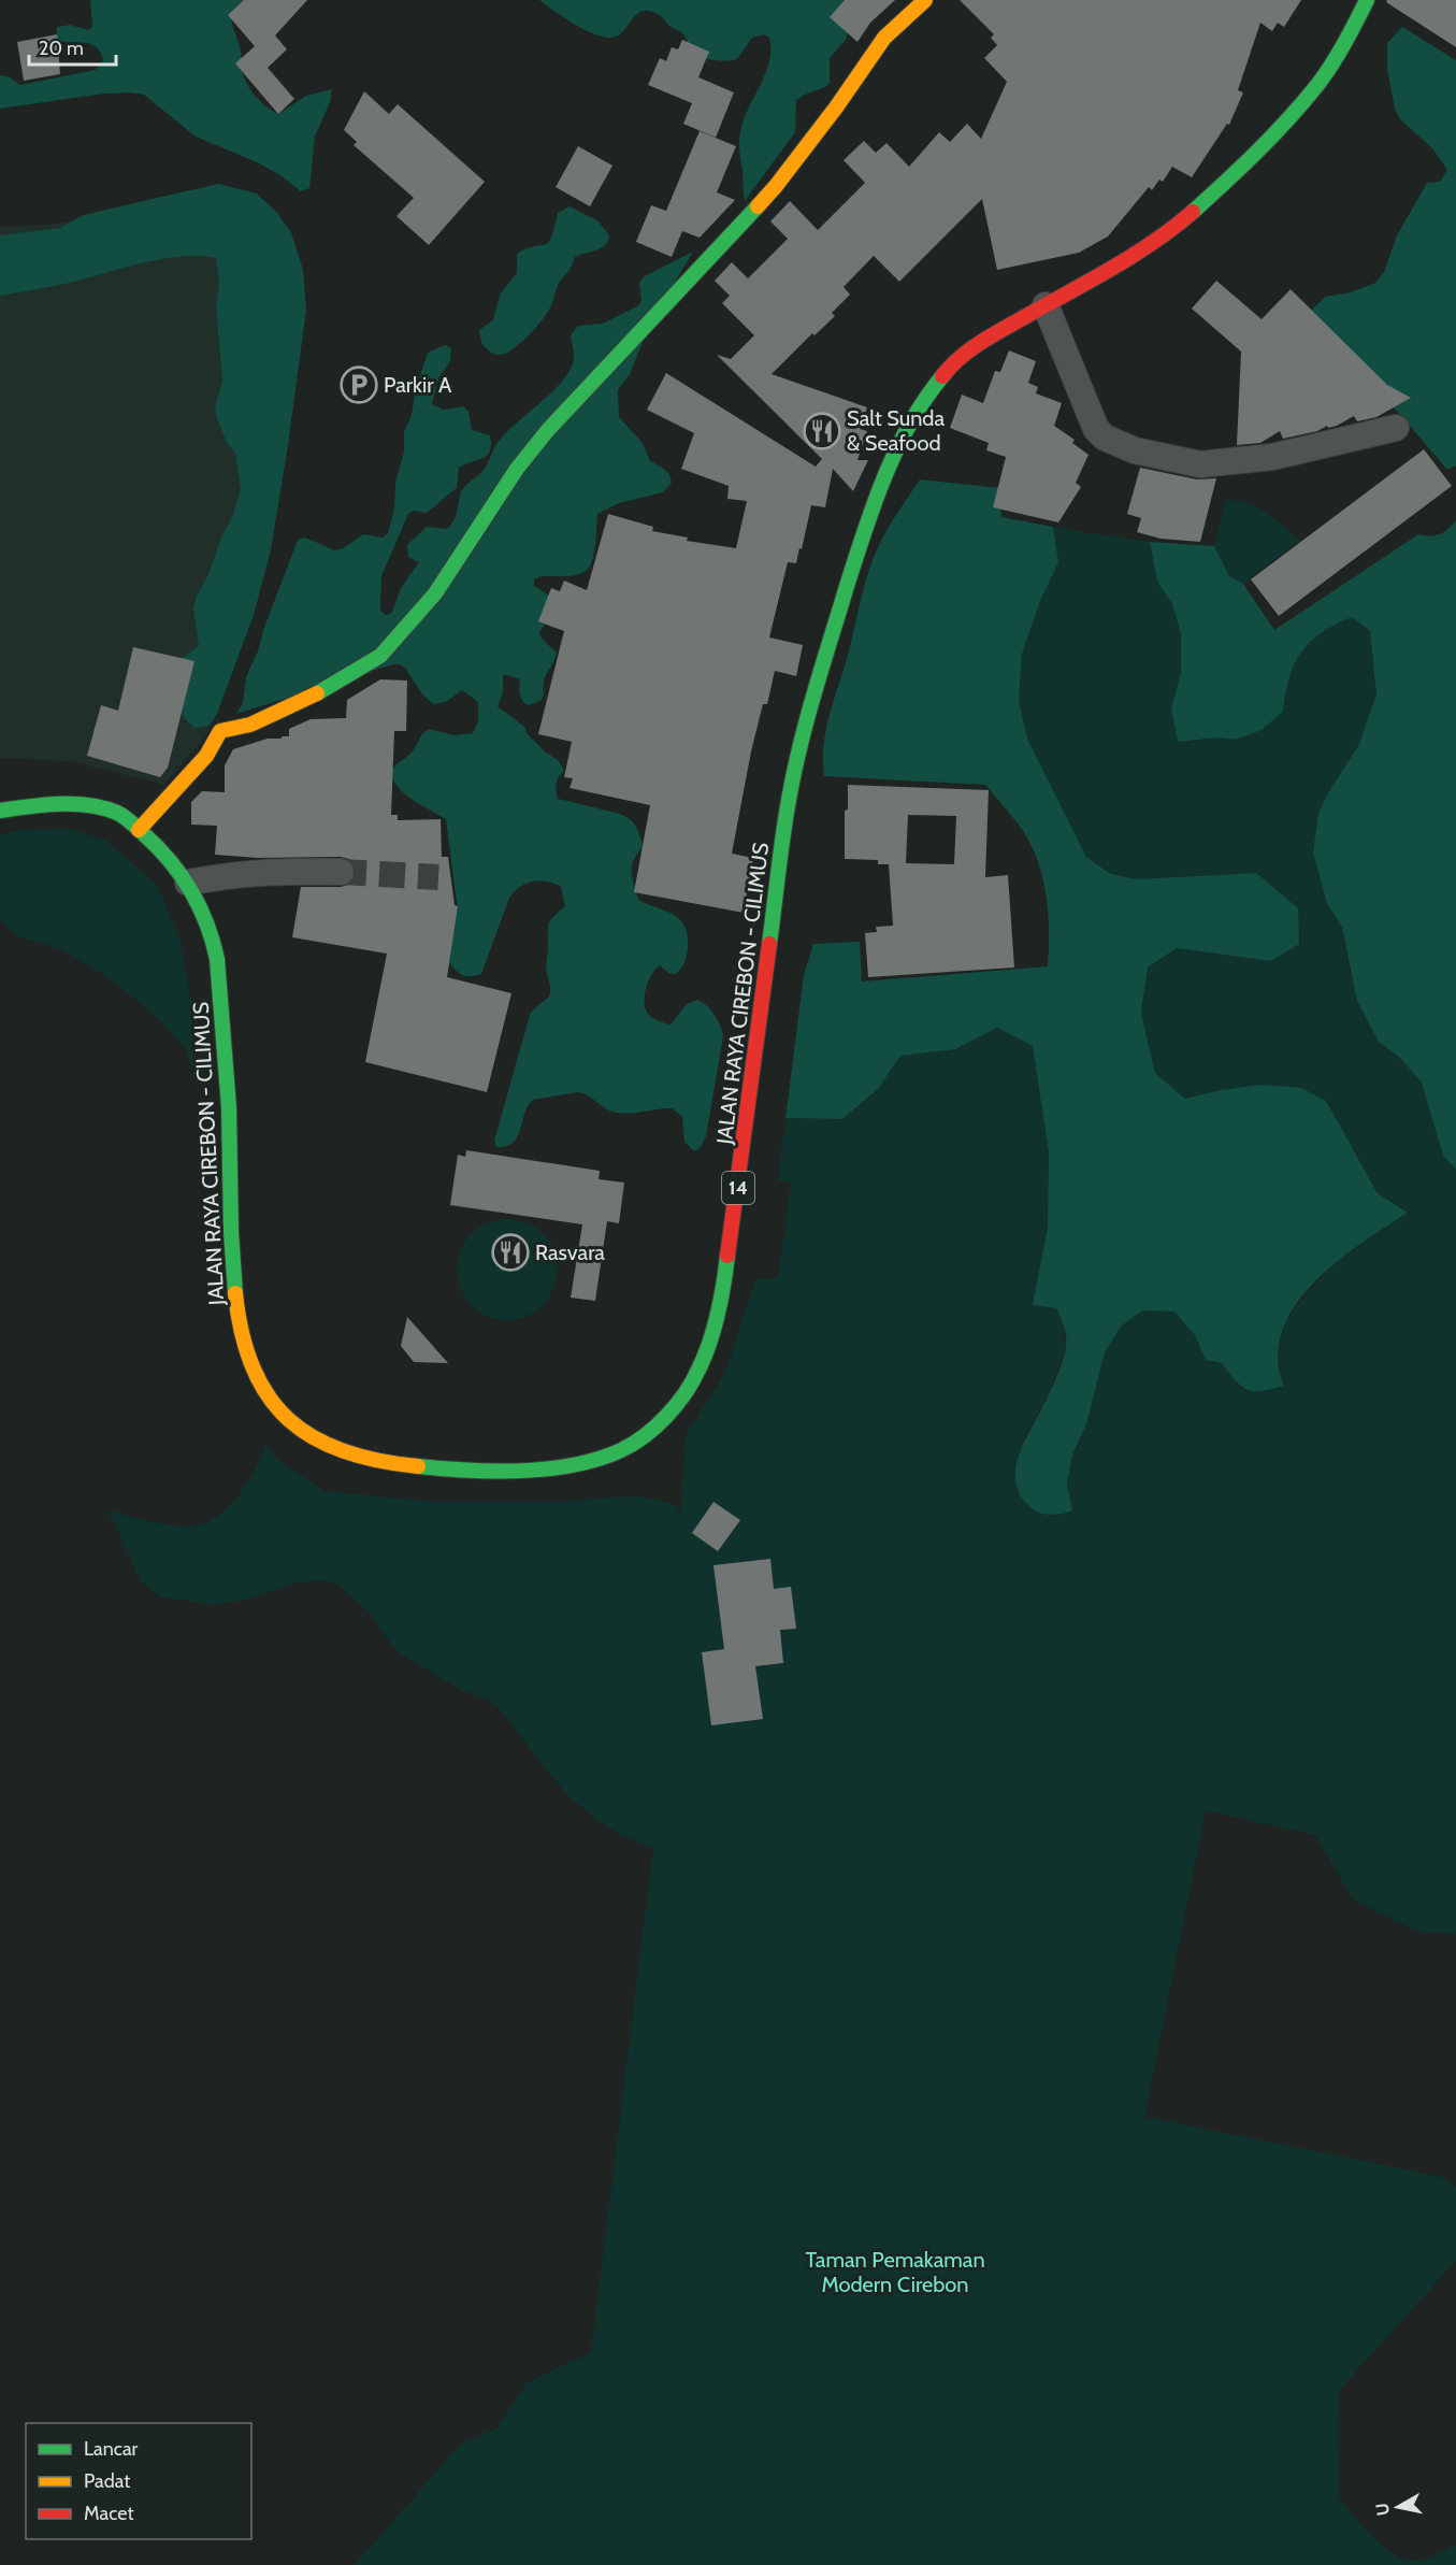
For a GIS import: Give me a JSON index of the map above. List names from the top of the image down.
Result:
{
  "streets": {
    "main road": ["JALAN RAYA CIREBON - CILIMUS", "14"]
  },
  "parks": ["Taman Pemakaman Modern Cirebon"],
  "places": {
    "parking": ["Parkir A"],
    "restaurant": ["Salt Sunda & Seafood", "Rasvara"]
  },
  "legend": ["Lancar", "Padat", "Macet"],
  "scale_bar": "20 m",
  "north": "left"
}
